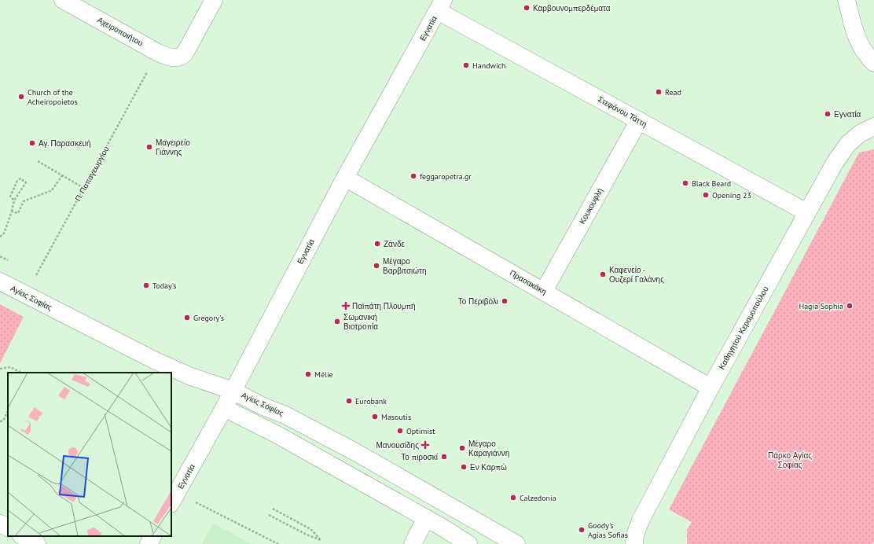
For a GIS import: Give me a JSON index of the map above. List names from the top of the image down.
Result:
{
  "streets": {
    "main road": [
      "Εγνατία",
      "Αχειροποιήτου",
      "Στεφάνου Τάττη",
      "Κουκουφλή",
      "Πρασακάκη",
      "Αγίας Σοφίας",
      "Καθηγητού Κεραμοπούλου"
    ],
    "path": ["Π. Παπαγεωργίου"]
  },
  "crossings": [
    ["Εγνατία", "Στεφάνου Τάττη"],
    ["Εγνατία", "Πρασακάκη"],
    ["Εγνατία", "Αγίας Σοφίας"],
    ["Αχειροποιήτου", "Π. Παπαγεωργίου"],
    ["Στεφάνου Τάττη", "Κουκουφλή"],
    ["Στεφάνου Τάττη", "Καθηγητού Κεραμοπούλου"],
    ["Π. Παπαγεωργίου", "Αγίας Σοφίας"],
    ["Κουκουφλή", "Πρασακάκη"],
    ["Πρασακάκη", "Καθηγητού Κεραμοπούλου"]
  ],
  "parks": ["Πάρκο Αγίας Σοφίας"],
  "places": {
    "other": [
      "Καρβουνομπερδέματα",
      "Handwich",
      "Read",
      "Church of the Acheiropoietos",
      "Εγνατία",
      "Αγ. Παρασκευή",
      "Μαγειρείο Γιάννης",
      "feggaropetra.gr",
      "Black Beard",
      "Opening 23",
      "Ζάνδε",
      "Μέγαρο Βαρβιτσιώτη",
      "Καφενείο - Ουζερί Γαλάνης",
      "Today's",
      "Το Περιβόλι",
      "Hagia Sophia",
      "Gregory's",
      "Σωμανική Βιοτροπία",
      "Mélie",
      "Eurobank",
      "Masoutis",
      "Optimist",
      "Μέγαρο Καραγιάννη",
      "Το πιροσκί",
      "Εν Καρπώ",
      "Calzedonia",
      "Goody's Agias Sofias"
    ],
    "health": ["Παϊπάτη Πλουμπή", "Μανουσίδης"]
  }
}
